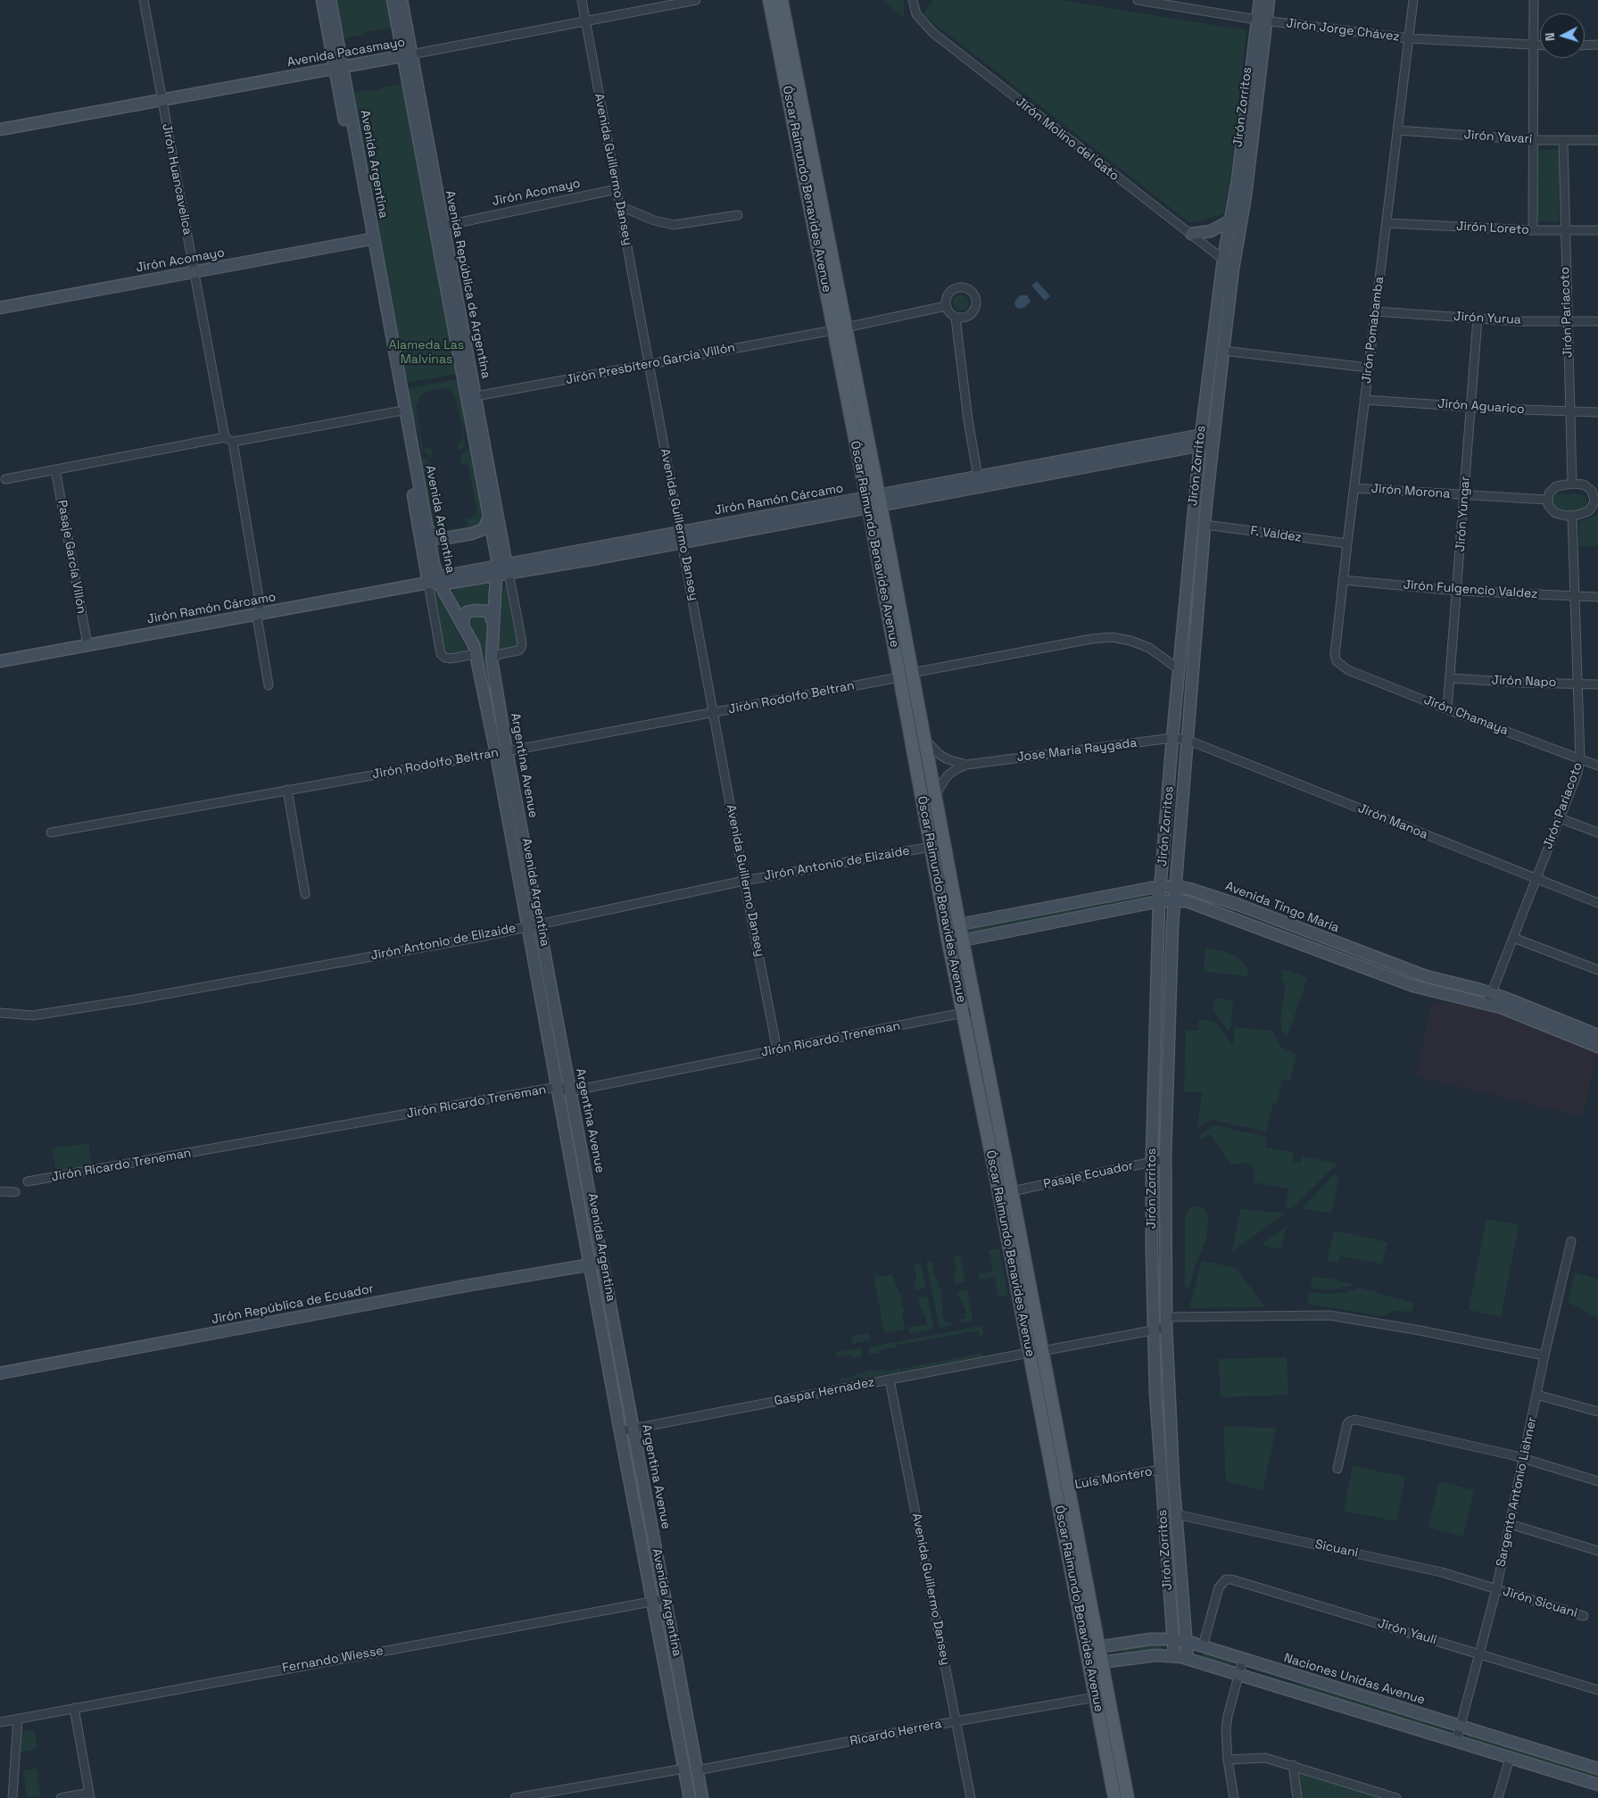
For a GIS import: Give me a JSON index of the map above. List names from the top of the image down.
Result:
{
  "streets": {
    "main road": [
      "Avenida Pacasmayo",
      "Jirón Zorritos",
      "Avenida Argentina",
      "Óscar Raimundo Benavides Avenue",
      "Jirón Acomayo",
      "Avenida República de Argentina",
      "Jirón Ramón Cárcamo",
      "Argentina Avenue",
      "Avenida Tingo María",
      "Jirón República de Ecuador",
      "Naciones Unidas Avenue"
    ],
    "street": [
      "Jirón Jorge Chávez",
      "Jirón Yavari",
      "Jirón Molino del Gato",
      "Avenida Guillermo Dansey",
      "Jirón Huancavelica",
      "Jirón Loreto",
      "Jirón Pariacoto",
      "Jirón Yurua",
      "Jirón Pomabamba",
      "Jirón Presbítero García Villón",
      "Jirón Aguarico",
      "Jirón Morona",
      "Jirón Yungar",
      "F. Valdez",
      "Pasaje García Villón",
      "Jirón Fulgencio Valdez",
      "Jirón Napo",
      "Jirón Rodolfo Beltran",
      "Jirón Chamaya",
      "Jose María Raygada",
      "Jirón Manoa",
      "Jirón Antonio de Elizaide",
      "Jirón Ricardo Treneman",
      "Pasaje Ecuador",
      "Gaspar Hernadez",
      "Luís Montero",
      "Sargento Antonio Lishner",
      "Sicuani",
      "Jirón Sicuani",
      "Jirón Yauli",
      "Fernando Wiesse",
      "Ricardo Herrera"
    ]
  },
  "crossings": [
    ["Jirón Jorge Chávez", "Jirón Zorritos"],
    ["Jirón Jorge Chávez", "Jirón Pomabamba"],
    ["Avenida Pacasmayo", "Avenida Argentina"],
    ["Avenida Pacasmayo", "Avenida Guillermo Dansey"],
    ["Avenida Pacasmayo", "Jirón Huancavelica"],
    ["Jirón Zorritos", "Jirón Molino del Gato"],
    ["Jirón Zorritos", "Jirón Ramón Cárcamo"],
    ["Jirón Zorritos", "F. Valdez"],
    ["Jirón Zorritos", "Jose María Raygada"],
    ["Jirón Zorritos", "Jirón Manoa"],
    ["Jirón Zorritos", "Avenida Tingo María"],
    ["Jirón Zorritos", "Pasaje Ecuador"],
    ["Jirón Zorritos", "Luís Montero"],
    ["Jirón Zorritos", "Sicuani"],
    ["Jirón Zorritos", "Naciones Unidas Avenue"],
    ["Jirón Yavari", "Jirón Pariacoto"],
    ["Jirón Yavari", "Jirón Pomabamba"],
    ["Avenida Argentina", "Jirón Ramón Cárcamo"],
    ["Avenida Argentina", "Jirón Rodolfo Beltran"],
    ["Avenida Argentina", "Argentina Avenue"],
    ["Avenida Argentina", "Jirón Antonio de Elizaide"],
    ["Avenida Argentina", "Jirón Ricardo Treneman"],
    ["Avenida Argentina", "Jirón República de Ecuador"],
    ["Avenida Argentina", "Gaspar Hernadez"],
    ["Avenida Argentina", "Fernando Wiesse"],
    ["Avenida Guillermo Dansey", "Jirón Acomayo"],
    ["Avenida Guillermo Dansey", "Jirón Presbítero García Villón"],
    ["Avenida Guillermo Dansey", "Jirón Ramón Cárcamo"],
    ["Avenida Guillermo Dansey", "Jirón Rodolfo Beltran"],
    ["Avenida Guillermo Dansey", "Jirón Antonio de Elizaide"],
    ["Avenida Guillermo Dansey", "Jirón Ricardo Treneman"],
    ["Avenida Guillermo Dansey", "Gaspar Hernadez"],
    ["Avenida Guillermo Dansey", "Ricardo Herrera"],
    ["Jirón Huancavelica", "Jirón Acomayo"],
    ["Óscar Raimundo Benavides Avenue", "Jirón Presbítero García Villón"],
    ["Óscar Raimundo Benavides Avenue", "Jirón Ramón Cárcamo"],
    ["Óscar Raimundo Benavides Avenue", "Jirón Rodolfo Beltran"],
    ["Óscar Raimundo Benavides Avenue", "Jose María Raygada"],
    ["Óscar Raimundo Benavides Avenue", "Jirón Antonio de Elizaide"],
    ["Óscar Raimundo Benavides Avenue", "Avenida Tingo María"],
    ["Óscar Raimundo Benavides Avenue", "Jirón Ricardo Treneman"],
    ["Óscar Raimundo Benavides Avenue", "Pasaje Ecuador"],
    ["Óscar Raimundo Benavides Avenue", "Gaspar Hernadez"],
    ["Óscar Raimundo Benavides Avenue", "Luís Montero"],
    ["Óscar Raimundo Benavides Avenue", "Naciones Unidas Avenue"],
    ["Óscar Raimundo Benavides Avenue", "Ricardo Herrera"],
    ["Jirón Acomayo", "Avenida República de Argentina"],
    ["Jirón Loreto", "Jirón Pariacoto"],
    ["Jirón Loreto", "Jirón Pomabamba"],
    ["Avenida República de Argentina", "Jirón Presbítero García Villón"],
    ["Avenida República de Argentina", "Jirón Ramón Cárcamo"],
    ["Jirón Pariacoto", "Jirón Yurua"],
    ["Jirón Pariacoto", "Jirón Aguarico"],
    ["Jirón Pariacoto", "Jirón Morona"],
    ["Jirón Pariacoto", "Jirón Fulgencio Valdez"],
    ["Jirón Pariacoto", "Jirón Napo"],
    ["Jirón Pariacoto", "Jirón Chamaya"],
    ["Jirón Pariacoto", "Jirón Manoa"],
    ["Jirón Pariacoto", "Avenida Tingo María"],
    ["Jirón Yurua", "Jirón Pomabamba"],
    ["Jirón Yurua", "Jirón Yungar"],
    ["Jirón Pomabamba", "Jirón Aguarico"],
    ["Jirón Pomabamba", "Jirón Morona"],
    ["Jirón Pomabamba", "F. Valdez"],
    ["Jirón Pomabamba", "Jirón Fulgencio Valdez"],
    ["Jirón Pomabamba", "Jirón Chamaya"],
    ["Jirón Aguarico", "Jirón Yungar"],
    ["Jirón Morona", "Jirón Yungar"],
    ["Jirón Ramón Cárcamo", "Pasaje García Villón"],
    ["Jirón Yungar", "Jirón Fulgencio Valdez"],
    ["Jirón Yungar", "Jirón Napo"],
    ["Jirón Yungar", "Jirón Chamaya"],
    ["Jirón Rodolfo Beltran", "Argentina Avenue"],
    ["Jose María Raygada", "Jirón Manoa"],
    ["Argentina Avenue", "Jirón Antonio de Elizaide"],
    ["Argentina Avenue", "Jirón Ricardo Treneman"],
    ["Argentina Avenue", "Jirón República de Ecuador"],
    ["Argentina Avenue", "Gaspar Hernadez"],
    ["Argentina Avenue", "Fernando Wiesse"],
    ["Argentina Avenue", "Ricardo Herrera"],
    ["Sargento Antonio Lishner", "Sicuani"],
    ["Sargento Antonio Lishner", "Jirón Sicuani"],
    ["Sargento Antonio Lishner", "Jirón Yauli"],
    ["Sargento Antonio Lishner", "Naciones Unidas Avenue"],
    ["Sicuani", "Jirón Sicuani"],
    ["Jirón Yauli", "Naciones Unidas Avenue"]
  ],
  "parks": ["Alameda Las Malvinas"],
  "north": "left"
}
